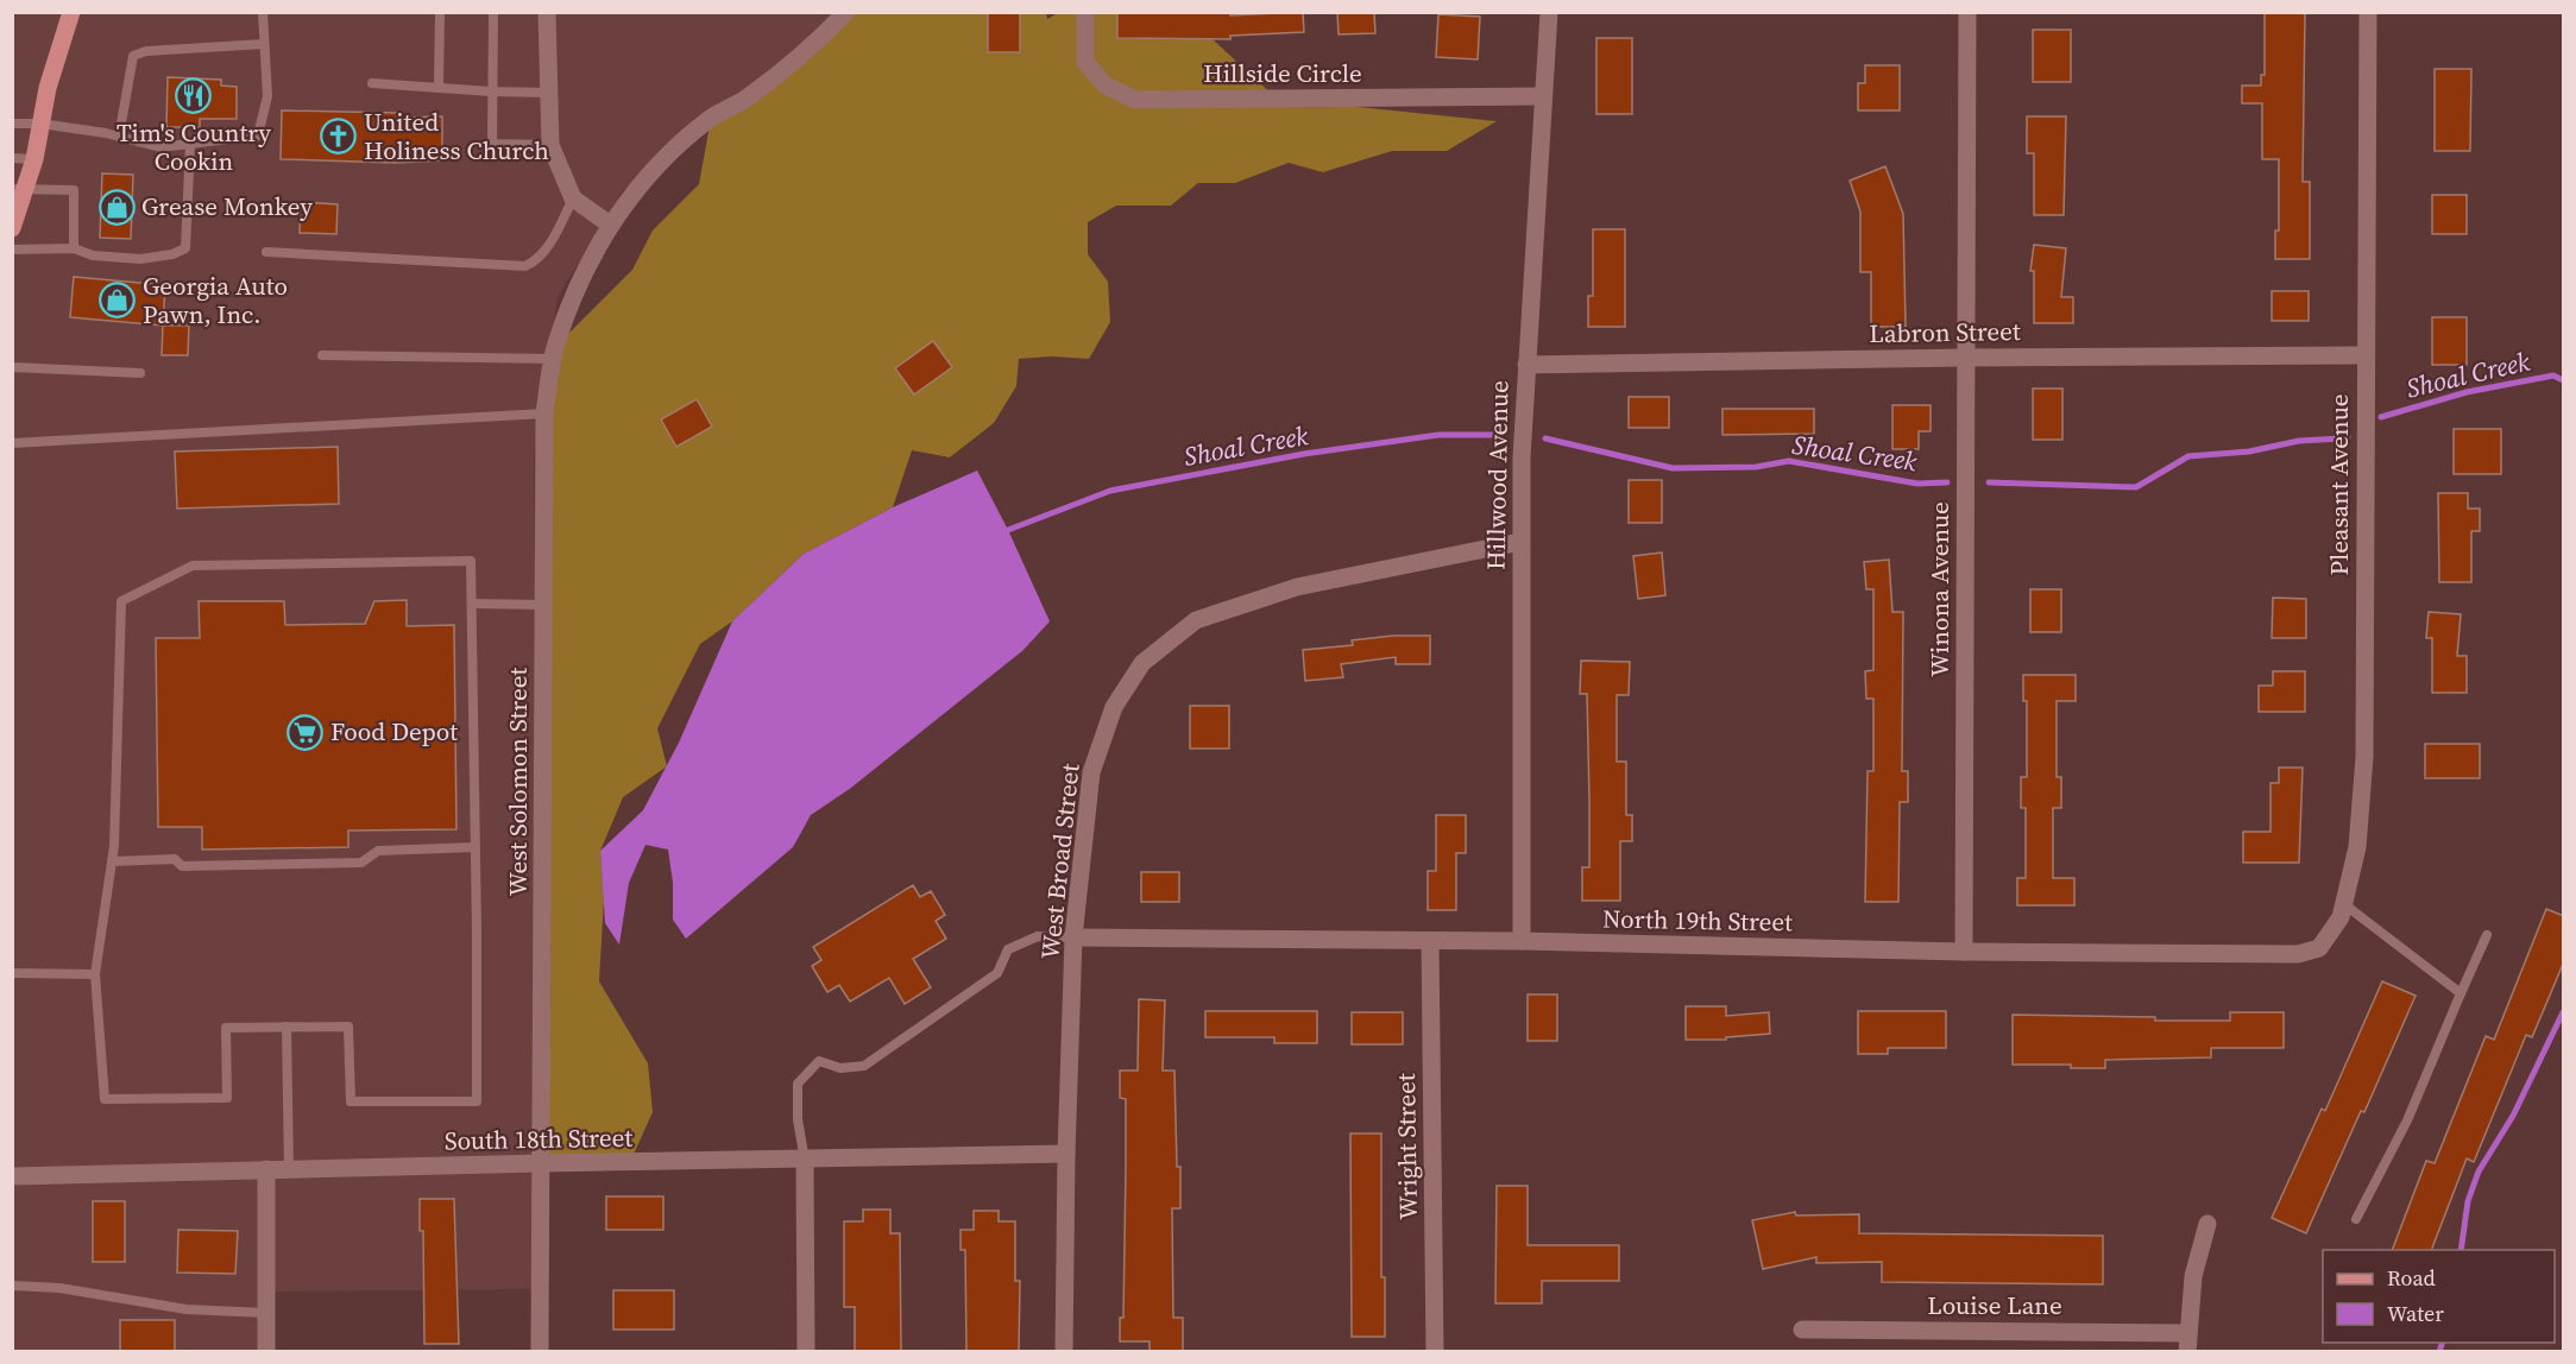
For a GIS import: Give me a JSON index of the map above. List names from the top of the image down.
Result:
{
  "streets": {
    "street": [
      "Hillside Circle",
      "Labron Street",
      "Hillwood Avenue",
      "Pleasant Avenue",
      "Winona Avenue",
      "West Solomon Street",
      "West Broad Street",
      "North 19th Street",
      "South 18th Street",
      "Wright Street",
      "Louise Lane"
    ]
  },
  "crossings": [
    ["Hillside Circle", "Hillwood Avenue"],
    ["Labron Street", "Hillwood Avenue"],
    ["Labron Street", "Pleasant Avenue"],
    ["Labron Street", "Winona Avenue"],
    ["Hillwood Avenue", "West Broad Street"],
    ["Hillwood Avenue", "North 19th Street"],
    ["Pleasant Avenue", "North 19th Street"],
    ["Winona Avenue", "North 19th Street"],
    ["West Solomon Street", "South 18th Street"],
    ["West Broad Street", "North 19th Street"],
    ["West Broad Street", "South 18th Street"],
    ["North 19th Street", "Wright Street"]
  ],
  "water": ["Shoal Creek"],
  "places": {
    "restaurant": ["Tim's Country Cookin"],
    "church": ["United Holiness Church"],
    "shop": ["Grease Monkey", "Georgia Auto Pawn, Inc."],
    "supermarket": ["Food Depot"]
  },
  "legend": ["Road", "Water"]
}
